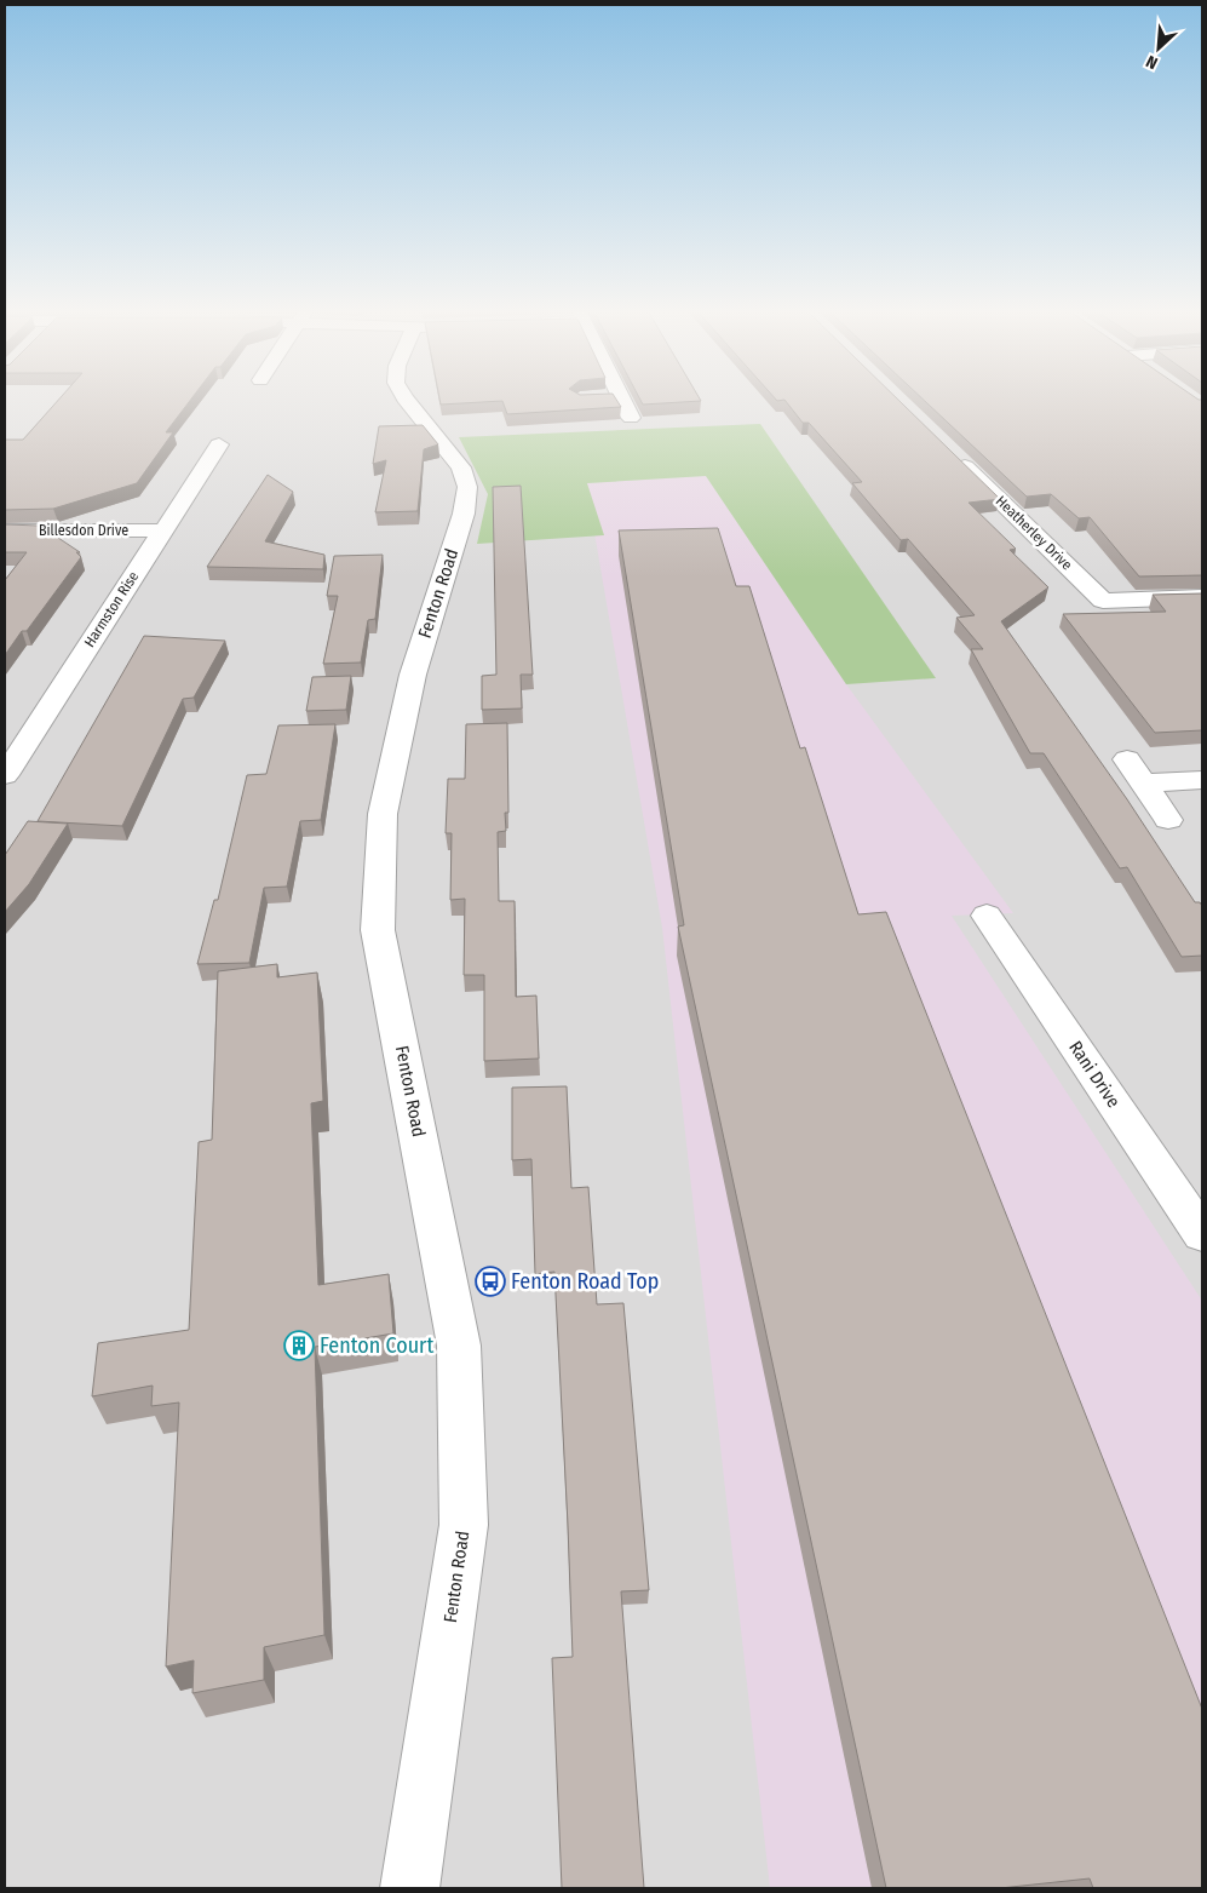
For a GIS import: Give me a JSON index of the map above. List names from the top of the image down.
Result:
{
  "streets": {
    "street": [
      "Billesdon Drive",
      "Heatherley Drive",
      "Fenton Road",
      "Harmston Rise",
      "Rani Drive"
    ]
  },
  "crossings": [
    ["Billesdon Drive", "Harmston Rise"]
  ],
  "places": {
    "bus stop": ["Fenton Road Top"],
    "building": ["Fenton Court"]
  },
  "north": "bottom left"
}
